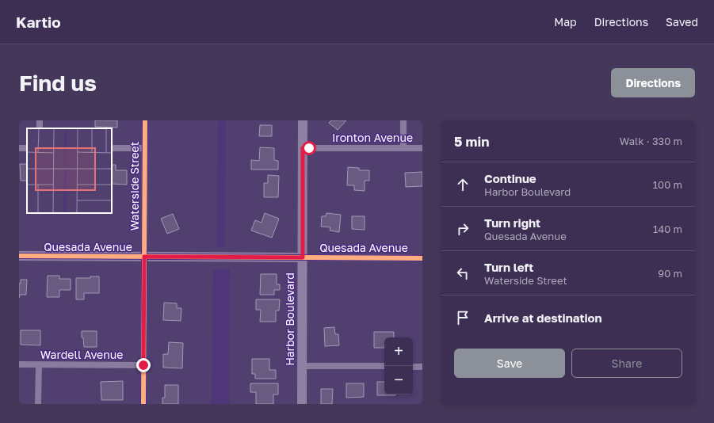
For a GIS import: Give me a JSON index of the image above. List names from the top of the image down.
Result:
{
  "streets": {
    "street": [
      "Ironton Avenue",
      "Waterside Street",
      "Quesada Avenue",
      "Harbor Boulevard",
      "Wardell Avenue"
    ]
  },
  "crossings": [
    ["Ironton Avenue", "Harbor Boulevard"],
    ["Waterside Street", "Quesada Avenue"],
    ["Waterside Street", "Wardell Avenue"],
    ["Quesada Avenue", "Harbor Boulevard"]
  ],
  "page": {
    "header": "Kartio",
    "nav": ["Map", "Directions", "Saved"],
    "buttons": [
      "Directions",
      ["Save", "Share"]
    ],
    "title": "Find us",
    "heading": ["5 min", "Walk · 330 m"],
    "list": [
      ["Continue", "Harbor Boulevard", "100 m"],
      ["Turn right", "Quesada Avenue", "140 m"],
      ["Turn left", "Waterside Street", "90 m"],
      "Arrive at destination"
    ],
    "map_buttons": ["+", "−"]
  }
}
